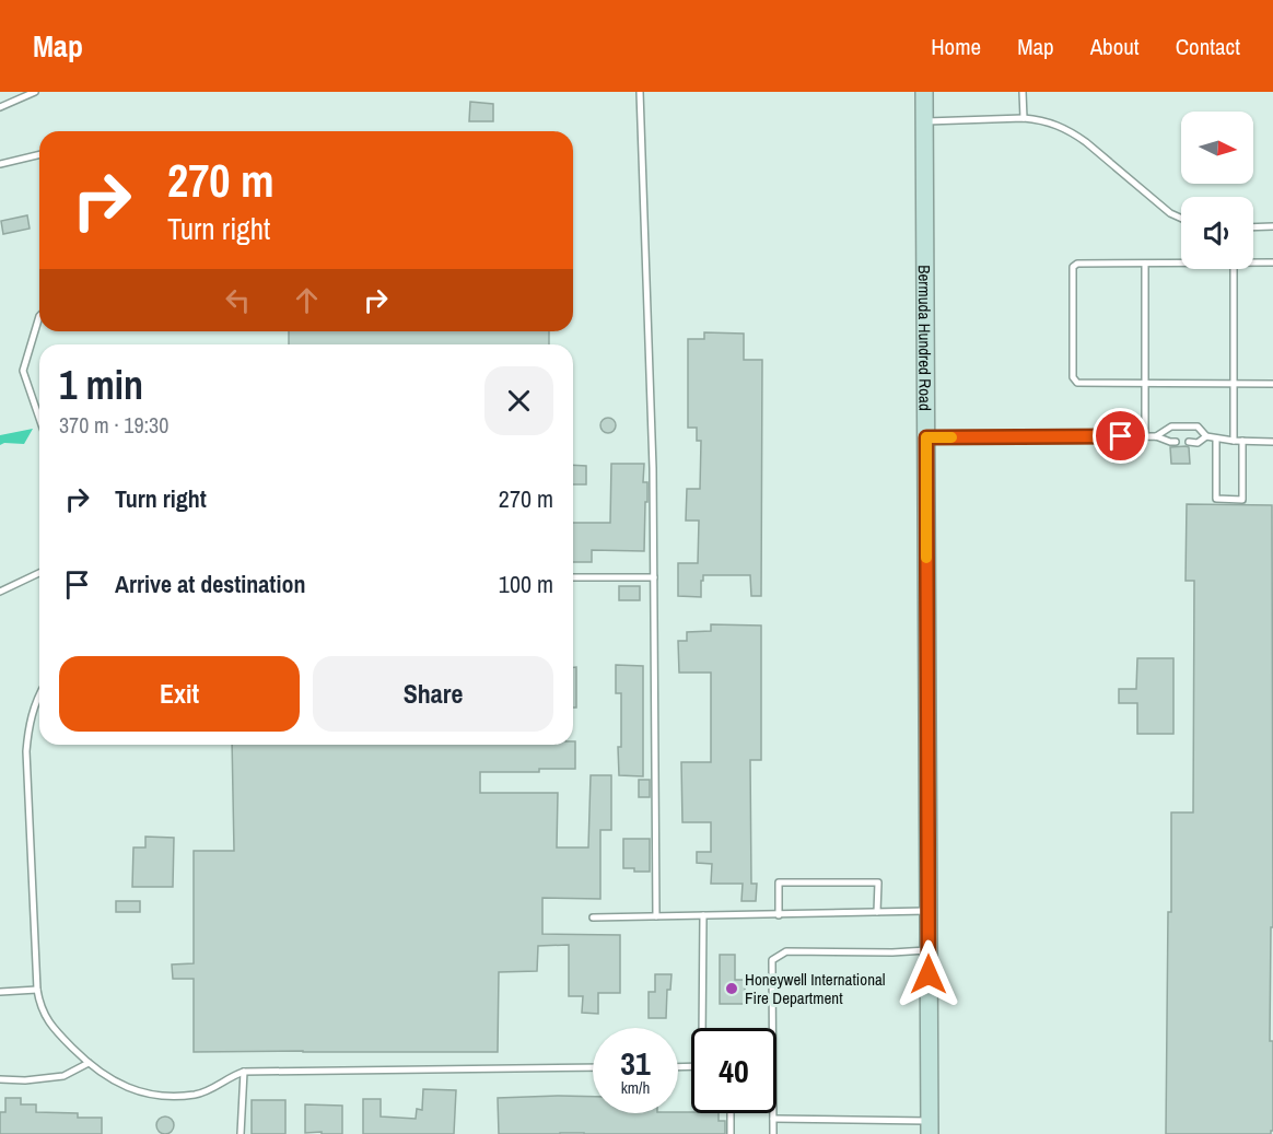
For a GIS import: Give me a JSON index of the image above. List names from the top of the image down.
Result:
{
  "streets": {
    "street": ["Bermuda Hundred Road"]
  },
  "places": ["Honeywell International Fire Department"],
  "north": "right",
  "page": {
    "header": "Map",
    "nav": [
      "Home",
      "Map",
      "About",
      "Contact"
    ],
    "turn": ["270 m", "Turn right"],
    "heading": ["1 min", "370 m · 19:30"],
    "list": [
      {
        "name": "Turn right",
        "value": "270 m"
      },
      {
        "name": "Arrive at destination",
        "value": "100 m"
      }
    ],
    "buttons": ["Exit", "Share"],
    "speed": "31 km/h",
    "limit": "40"
  }
}
